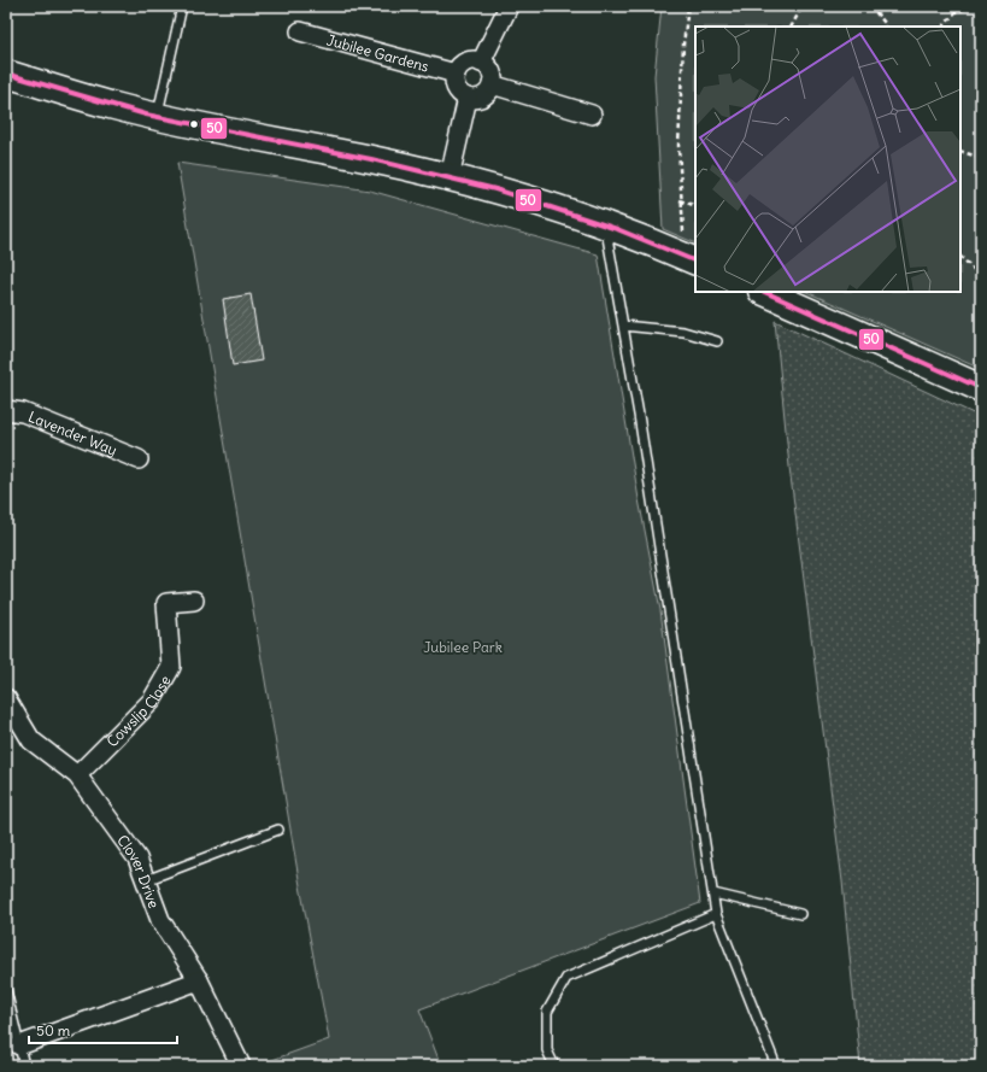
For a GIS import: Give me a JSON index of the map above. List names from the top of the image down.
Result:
{
  "streets": {
    "street": [
      "Jubilee Gardens",
      "Lavender Way",
      "Cowslip Close",
      "Clover Drive"
    ]
  },
  "crossings": [
    ["Cowslip Close", "Clover Drive"]
  ],
  "parks": ["Jubilee Park"],
  "lines": ["transit line 50"],
  "scale_bar": "50 m"
}
